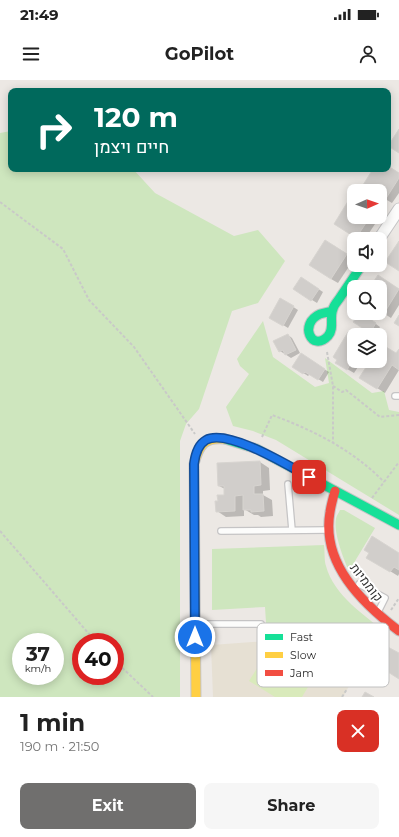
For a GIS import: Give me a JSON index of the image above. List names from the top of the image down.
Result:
{
  "streets": {
    "street": ["קוממיות"]
  },
  "legend": ["Fast", "Slow", "Jam"],
  "north": "right",
  "page": {
    "status": "21:49",
    "header": "GoPilot",
    "turn": ["120 m", "חיים ויצמן"],
    "speed": "37 km/h",
    "limit": "40",
    "heading": ["1 min", "190 m · 21:50"],
    "buttons": ["Exit", "Share"]
  }
}
